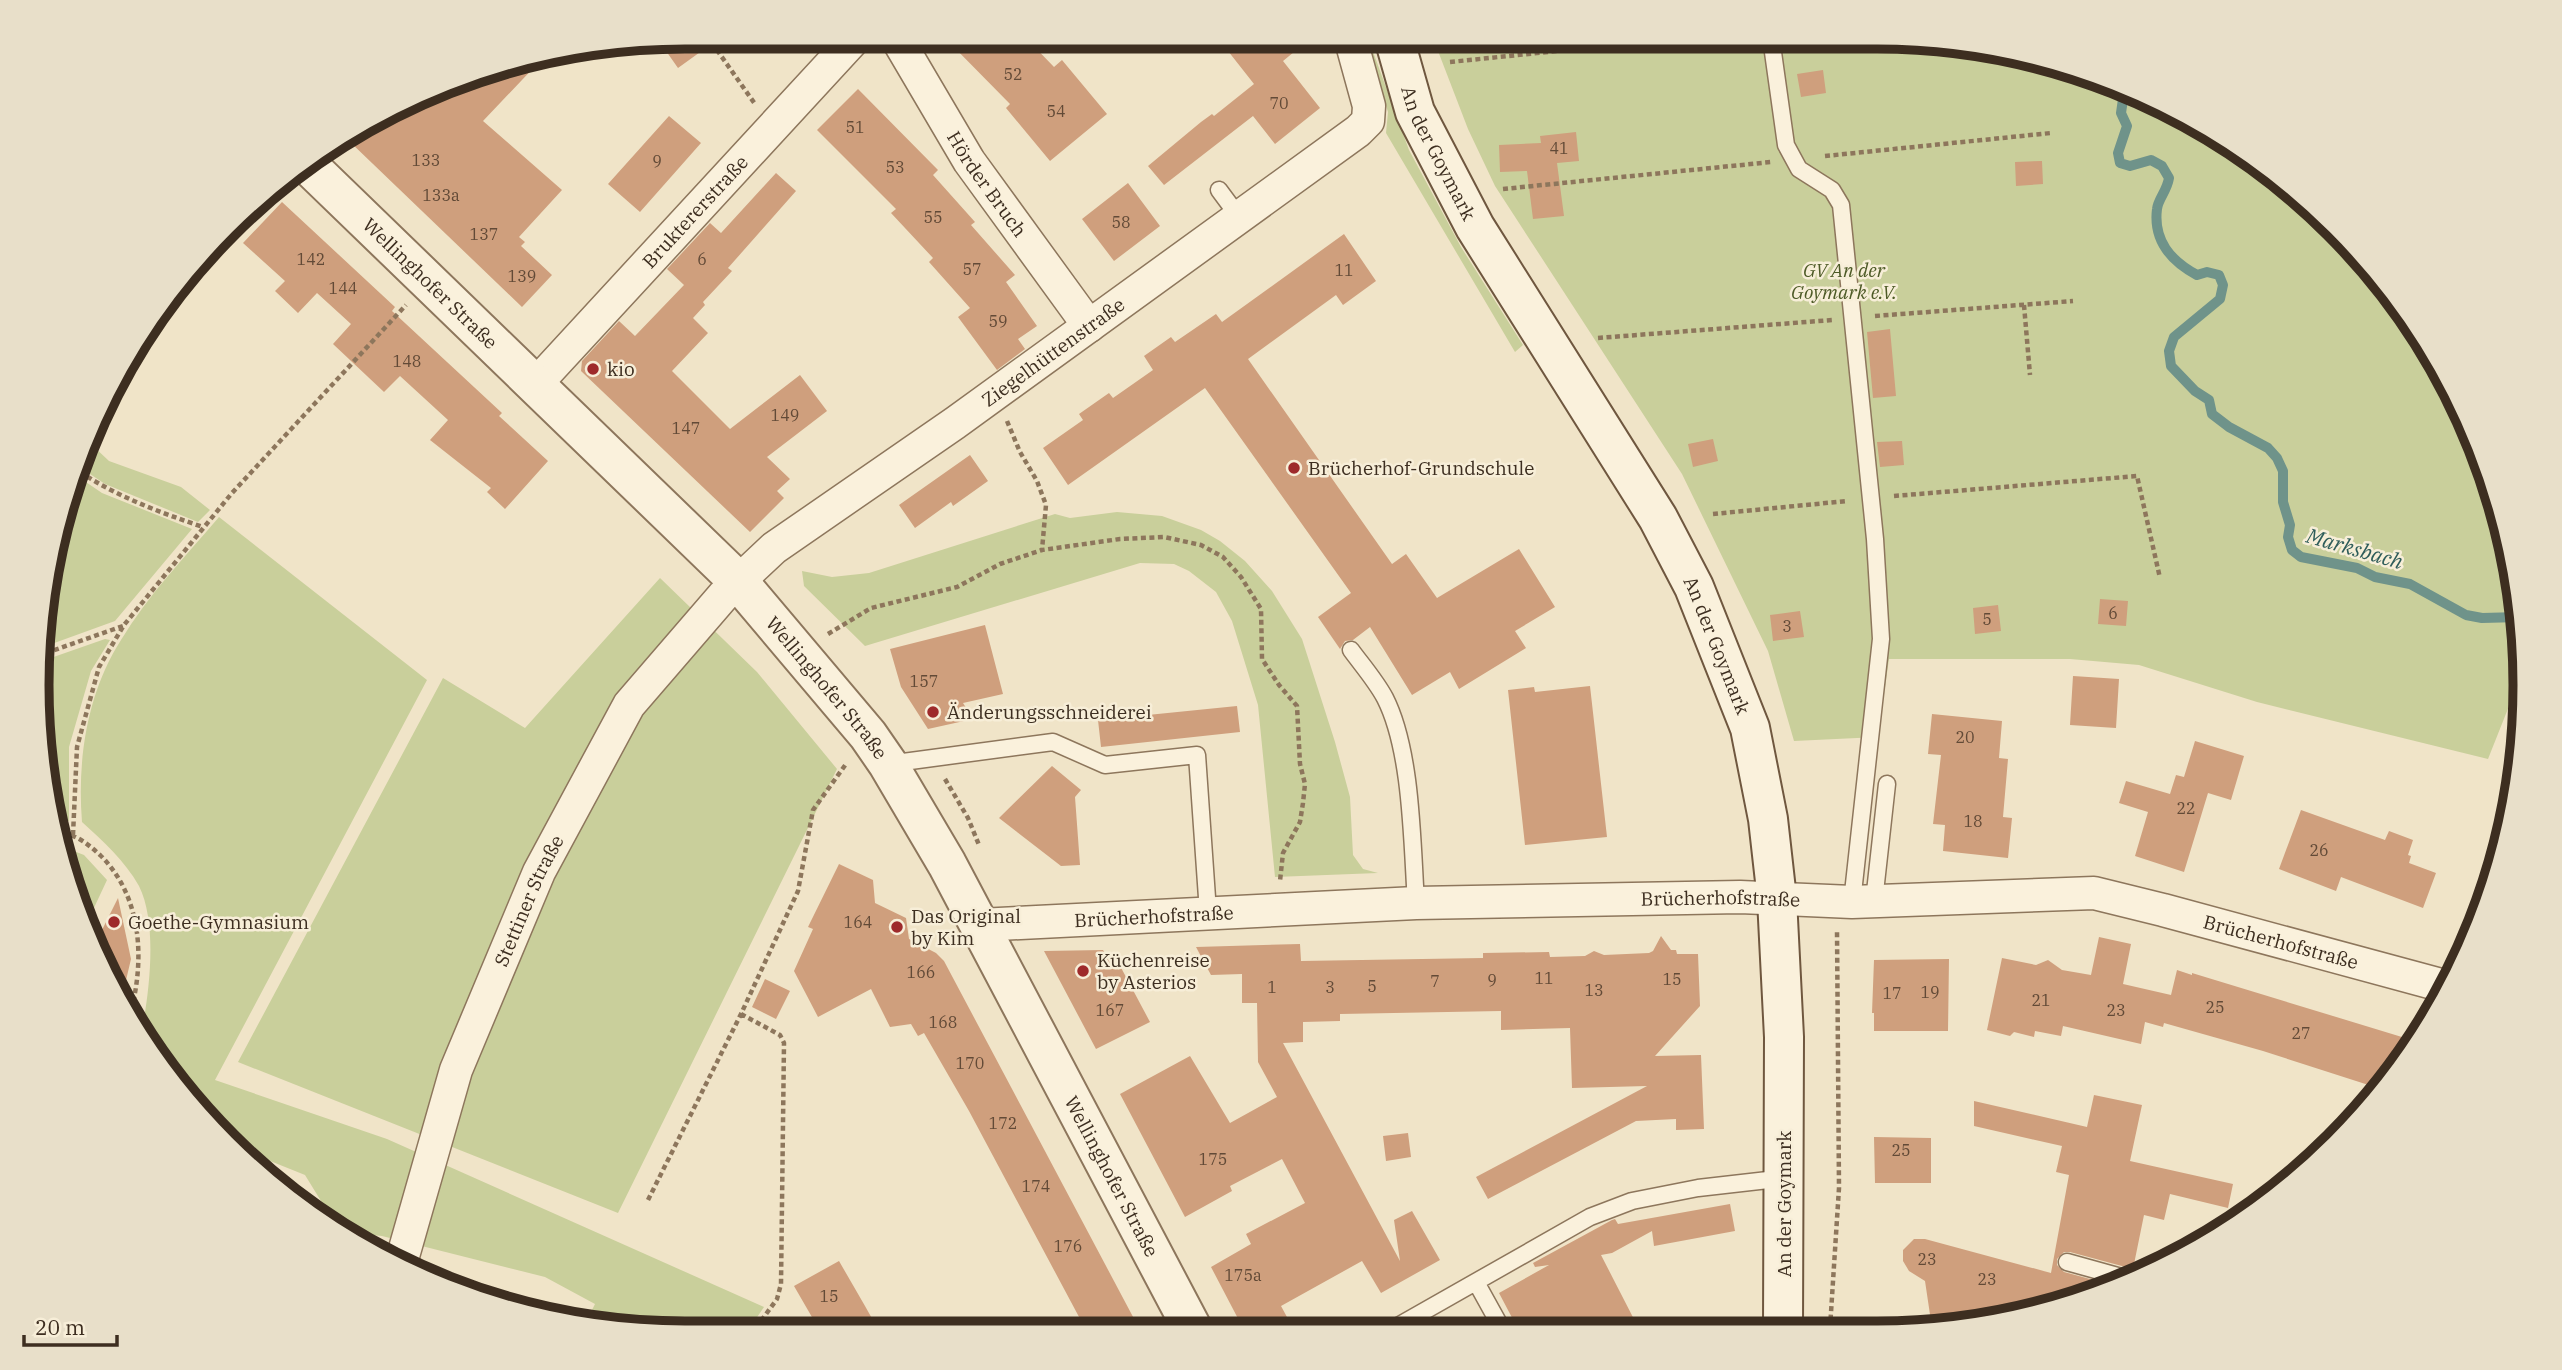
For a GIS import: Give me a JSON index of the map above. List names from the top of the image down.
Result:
{
  "streets": {
    "street": [
      "An der Goymark",
      "Hörder Bruch",
      "Bruktererstraße",
      "Wellinghofer Straße",
      "Ziegelhüttenstraße",
      "Brücherhofstraße",
      "Stettiner Straße"
    ]
  },
  "crossings": [
    ["An der Goymark", "Brücherhofstraße"],
    ["Hörder Bruch", "Ziegelhüttenstraße"],
    ["Bruktererstraße", "Wellinghofer Straße"],
    ["Wellinghofer Straße", "Ziegelhüttenstraße"],
    ["Wellinghofer Straße", "Brücherhofstraße"],
    ["Wellinghofer Straße", "Stettiner Straße"],
    ["Ziegelhüttenstraße", "Stettiner Straße"]
  ],
  "water": ["Marksbach"],
  "parks": ["GV An der Goymark e.V."],
  "places": [
    "kio",
    "Brücherhof-Grundschule",
    "Änderungsschneiderei",
    "Goethe-Gymnasium",
    "Das Original by Kim",
    "Küchenreise by Asterios"
  ],
  "house_numbers": [
    "52",
    "70",
    "54",
    "51",
    "41",
    "133",
    "9",
    "53",
    "133a",
    "55",
    "58",
    "137",
    "142",
    "6",
    "57",
    "11",
    "139",
    "144",
    "59",
    "148",
    "149",
    "147",
    "6",
    "5",
    "3",
    "157",
    "20",
    "22",
    "18",
    "26",
    "164",
    "166",
    "11",
    "15",
    "9",
    "7",
    "5",
    "1",
    "3",
    "13",
    "19",
    "17",
    "21",
    "25",
    "167",
    "23",
    "168",
    "27",
    "170",
    "172",
    "25",
    "175",
    "174",
    "176",
    "23",
    "175a",
    "23",
    "15"
  ],
  "scale_bar": "20 m"
}
